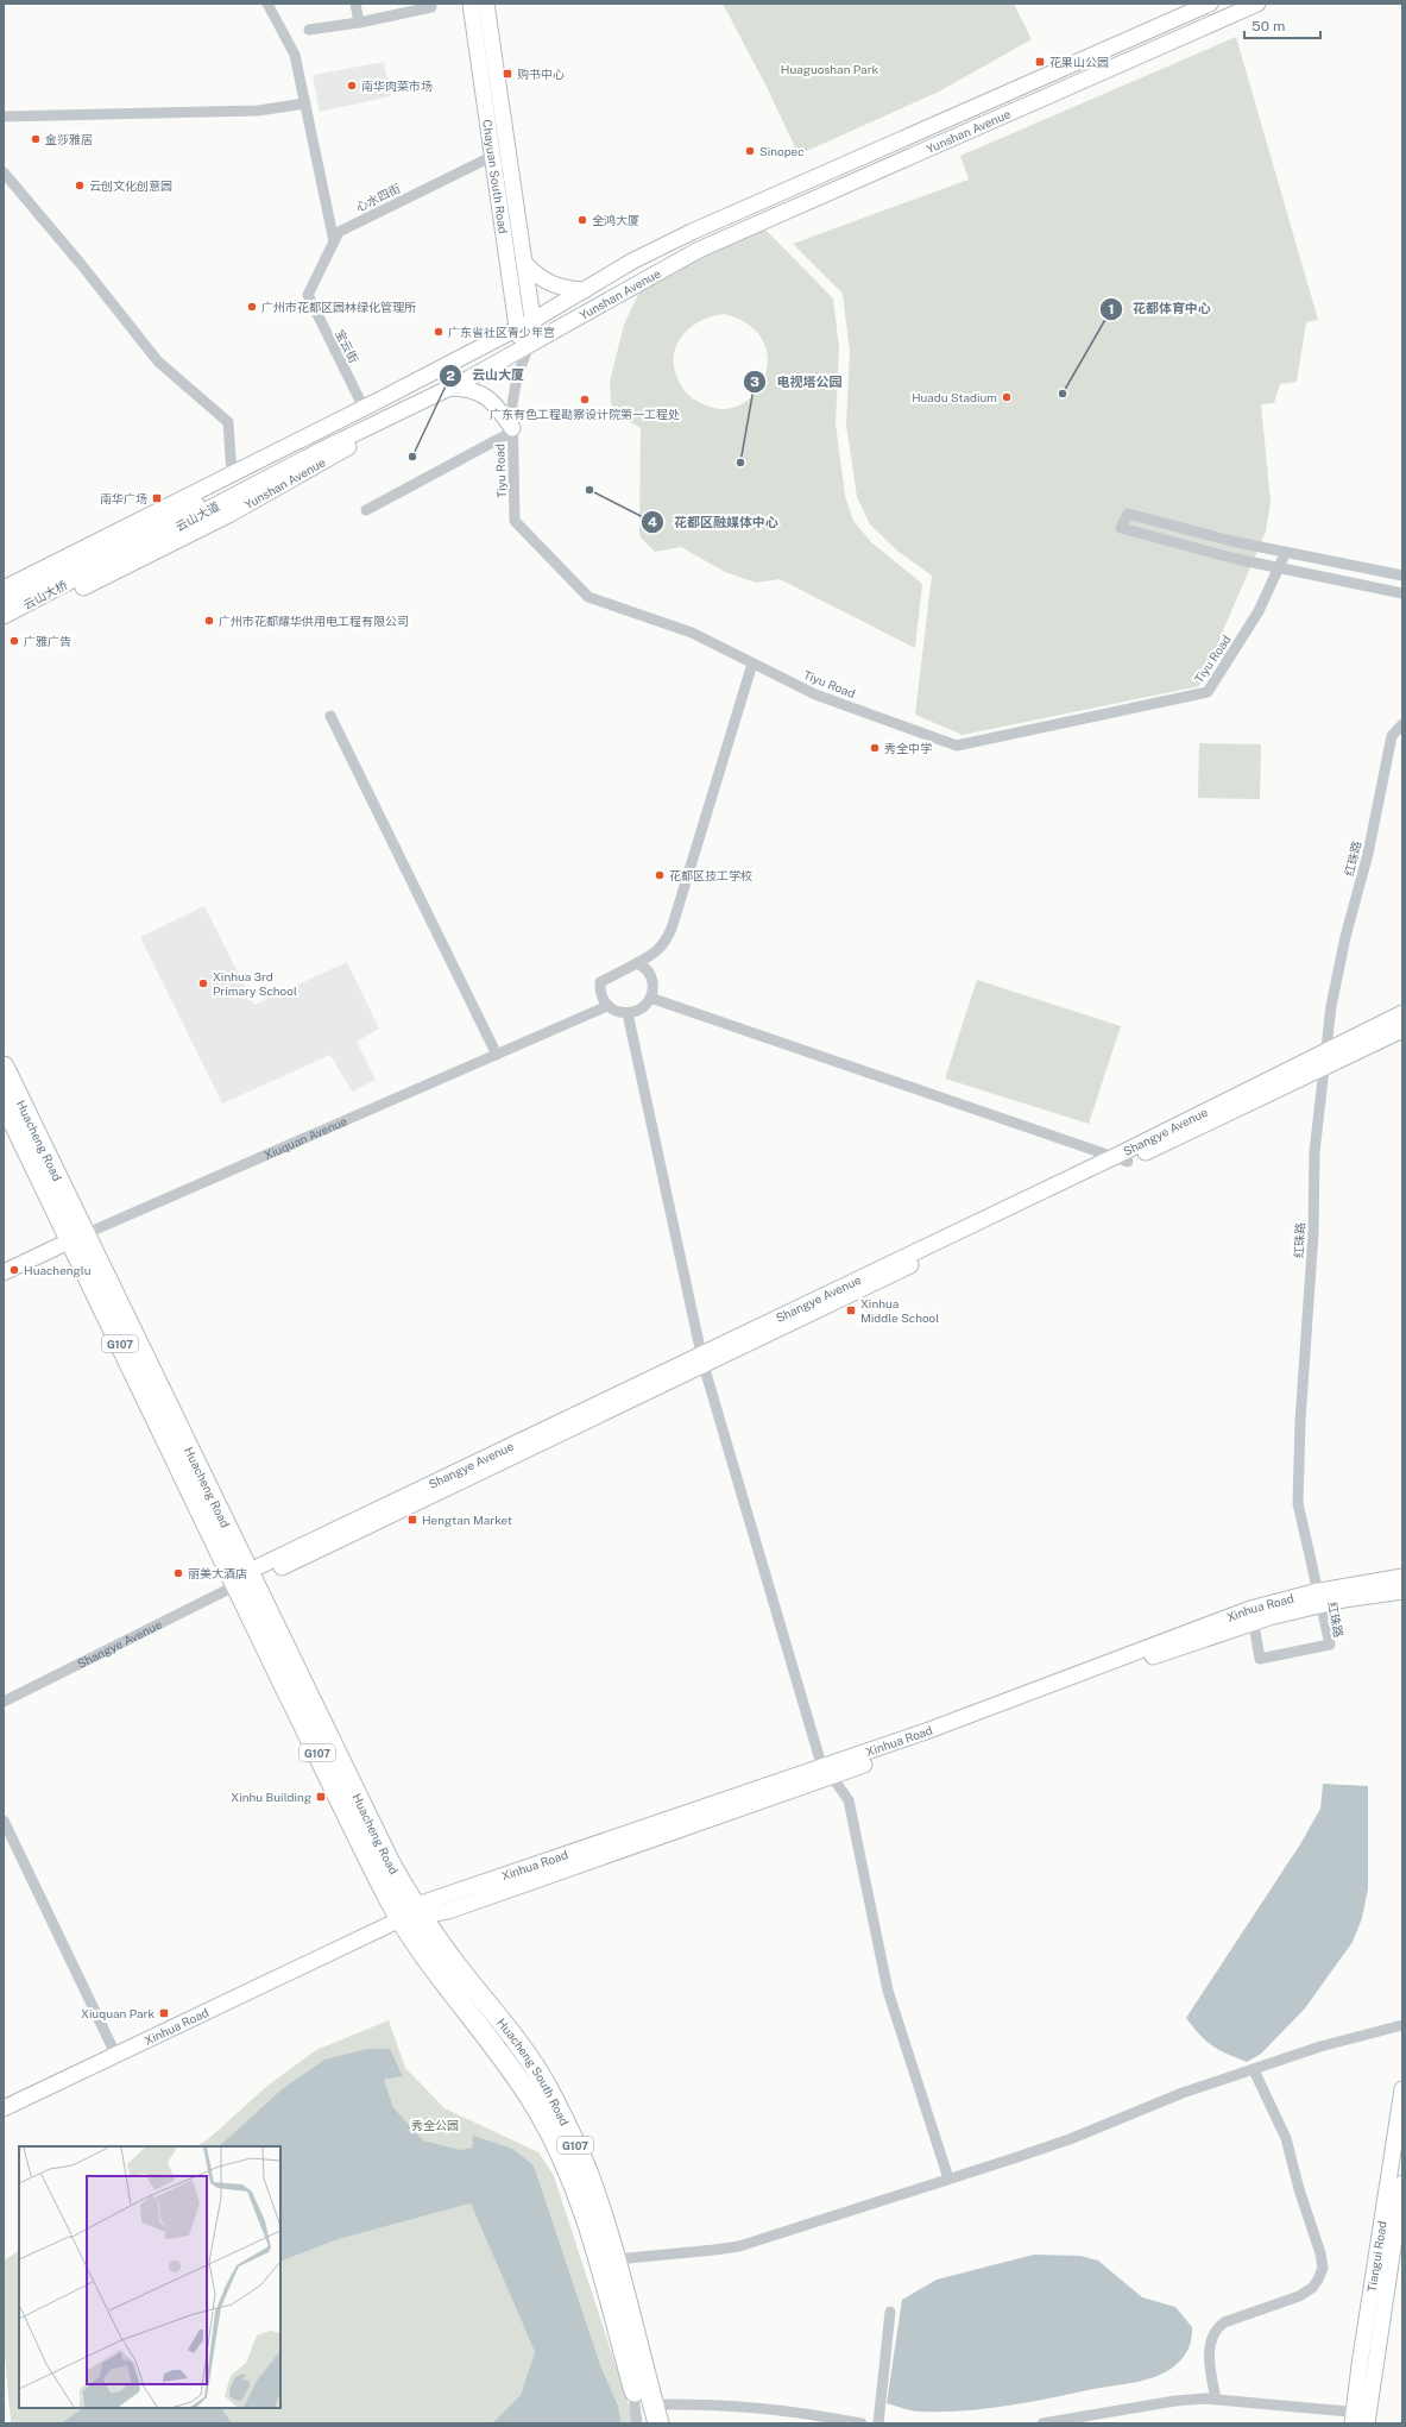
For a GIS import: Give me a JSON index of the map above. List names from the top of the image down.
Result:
{
  "streets": {
    "highway": ["Huacheng Road", "G107", "Huacheng South Road"],
    "main road": [
      "Yunshan Avenue",
      "Chayuan South Road",
      "云山大道",
      "云山大桥",
      "Shangye Avenue",
      "Xiuquan Avenue",
      "Xinhua Road",
      "Tiangui Road"
    ],
    "street": [
      "心水四街",
      "宝云街",
      "Tiyu Road",
      "红珠路"
    ]
  },
  "crossings": [
    ["Yunshan Avenue", "Chayuan South Road"],
    ["Yunshan Avenue", "宝云街"],
    ["Yunshan Avenue", "Tiyu Road"],
    ["Yunshan Avenue", "云山大道"],
    ["Chayuan South Road", "心水四街"],
    ["Chayuan South Road", "Tiyu Road"],
    ["心水四街", "宝云街"],
    ["云山大道", "云山大桥"],
    ["红珠路", "Shangye Avenue"],
    ["红珠路", "Xinhua Road"],
    ["Shangye Avenue", "Huacheng Road"],
    ["Xiuquan Avenue", "Huacheng Road"],
    ["Huacheng Road", "Xinhua Road"],
    ["Huacheng Road", "Huacheng South Road"],
    ["Xinhua Road", "Huacheng South Road"]
  ],
  "parks": ["Huaguoshan Park", "秀全公园"],
  "places": {
    "transit": [
      "花果山公园",
      "购书中心",
      "南华广场",
      "Xinhua Middle School",
      "Hengtan Market",
      "Xinhu Building",
      "Xiuquan Park"
    ],
    "other": [
      "南华肉菜市场",
      "金莎雅居",
      "Sinopec",
      "云创文化创意园",
      "全鸿大厦",
      "广州市花都区园林绿化管理所",
      "广东省社区青少年宫",
      "花都体育中心",
      "Huadu Stadium",
      "广东有色工程勘察设计院第一工程处",
      "云山大厦",
      "电视塔公园",
      "花都区融媒体中心",
      "广州市花都耀华供用电工程有限公司",
      "广雅广告",
      "秀全中学",
      "花都区技工学校",
      "Xinhua 3rd Primary School",
      "Huachenglu",
      "丽美大酒店"
    ]
  },
  "scale_bar": "50 m"
}
